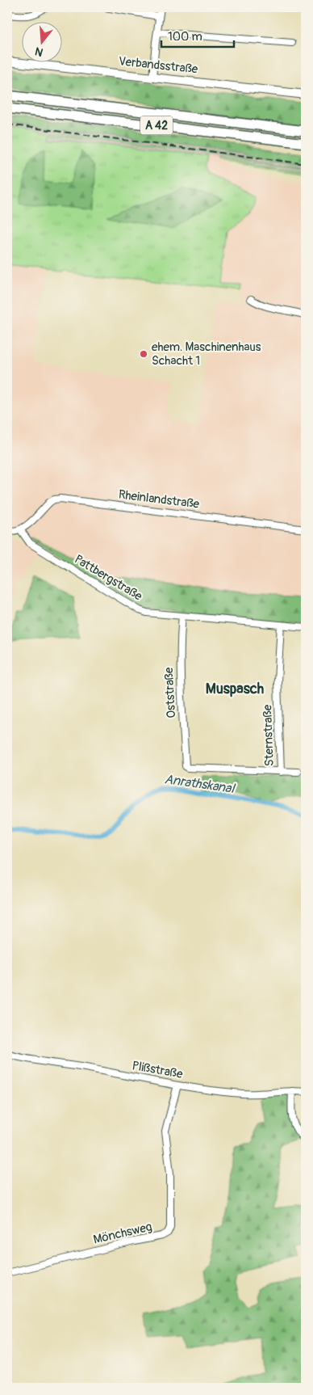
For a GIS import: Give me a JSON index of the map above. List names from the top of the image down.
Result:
{
  "streets": {
    "highway": ["A 42"],
    "main road": ["Verbandsstraße"],
    "street": [
      "Rheinlandstraße",
      "Pattbergstraße",
      "Oststraße",
      "Sternstraße",
      "Plißstraße",
      "Mönchsweg"
    ]
  },
  "crossings": [
    ["Rheinlandstraße", "Pattbergstraße"],
    ["Pattbergstraße", "Oststraße"],
    ["Pattbergstraße", "Sternstraße"],
    ["Oststraße", "Sternstraße"],
    ["Plißstraße", "Mönchsweg"]
  ],
  "districts": ["Muspasch"],
  "water": ["Anrathskanal"],
  "places": ["ehem. Maschinenhaus Schacht 1"],
  "scale_bar": "100 m",
  "north": "bottom"
}
